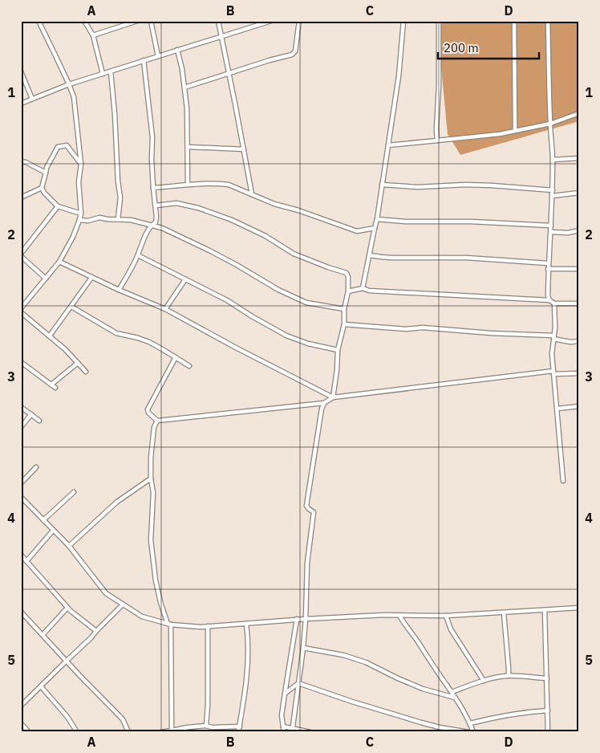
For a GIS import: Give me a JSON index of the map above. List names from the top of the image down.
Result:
{
  "scale_bar": "200 m",
  "grid": {
    "columns": [
      "A",
      "B",
      "C",
      "D"
    ],
    "rows": [
      "1",
      "2",
      "3",
      "4",
      "5"
    ]
  }
}
